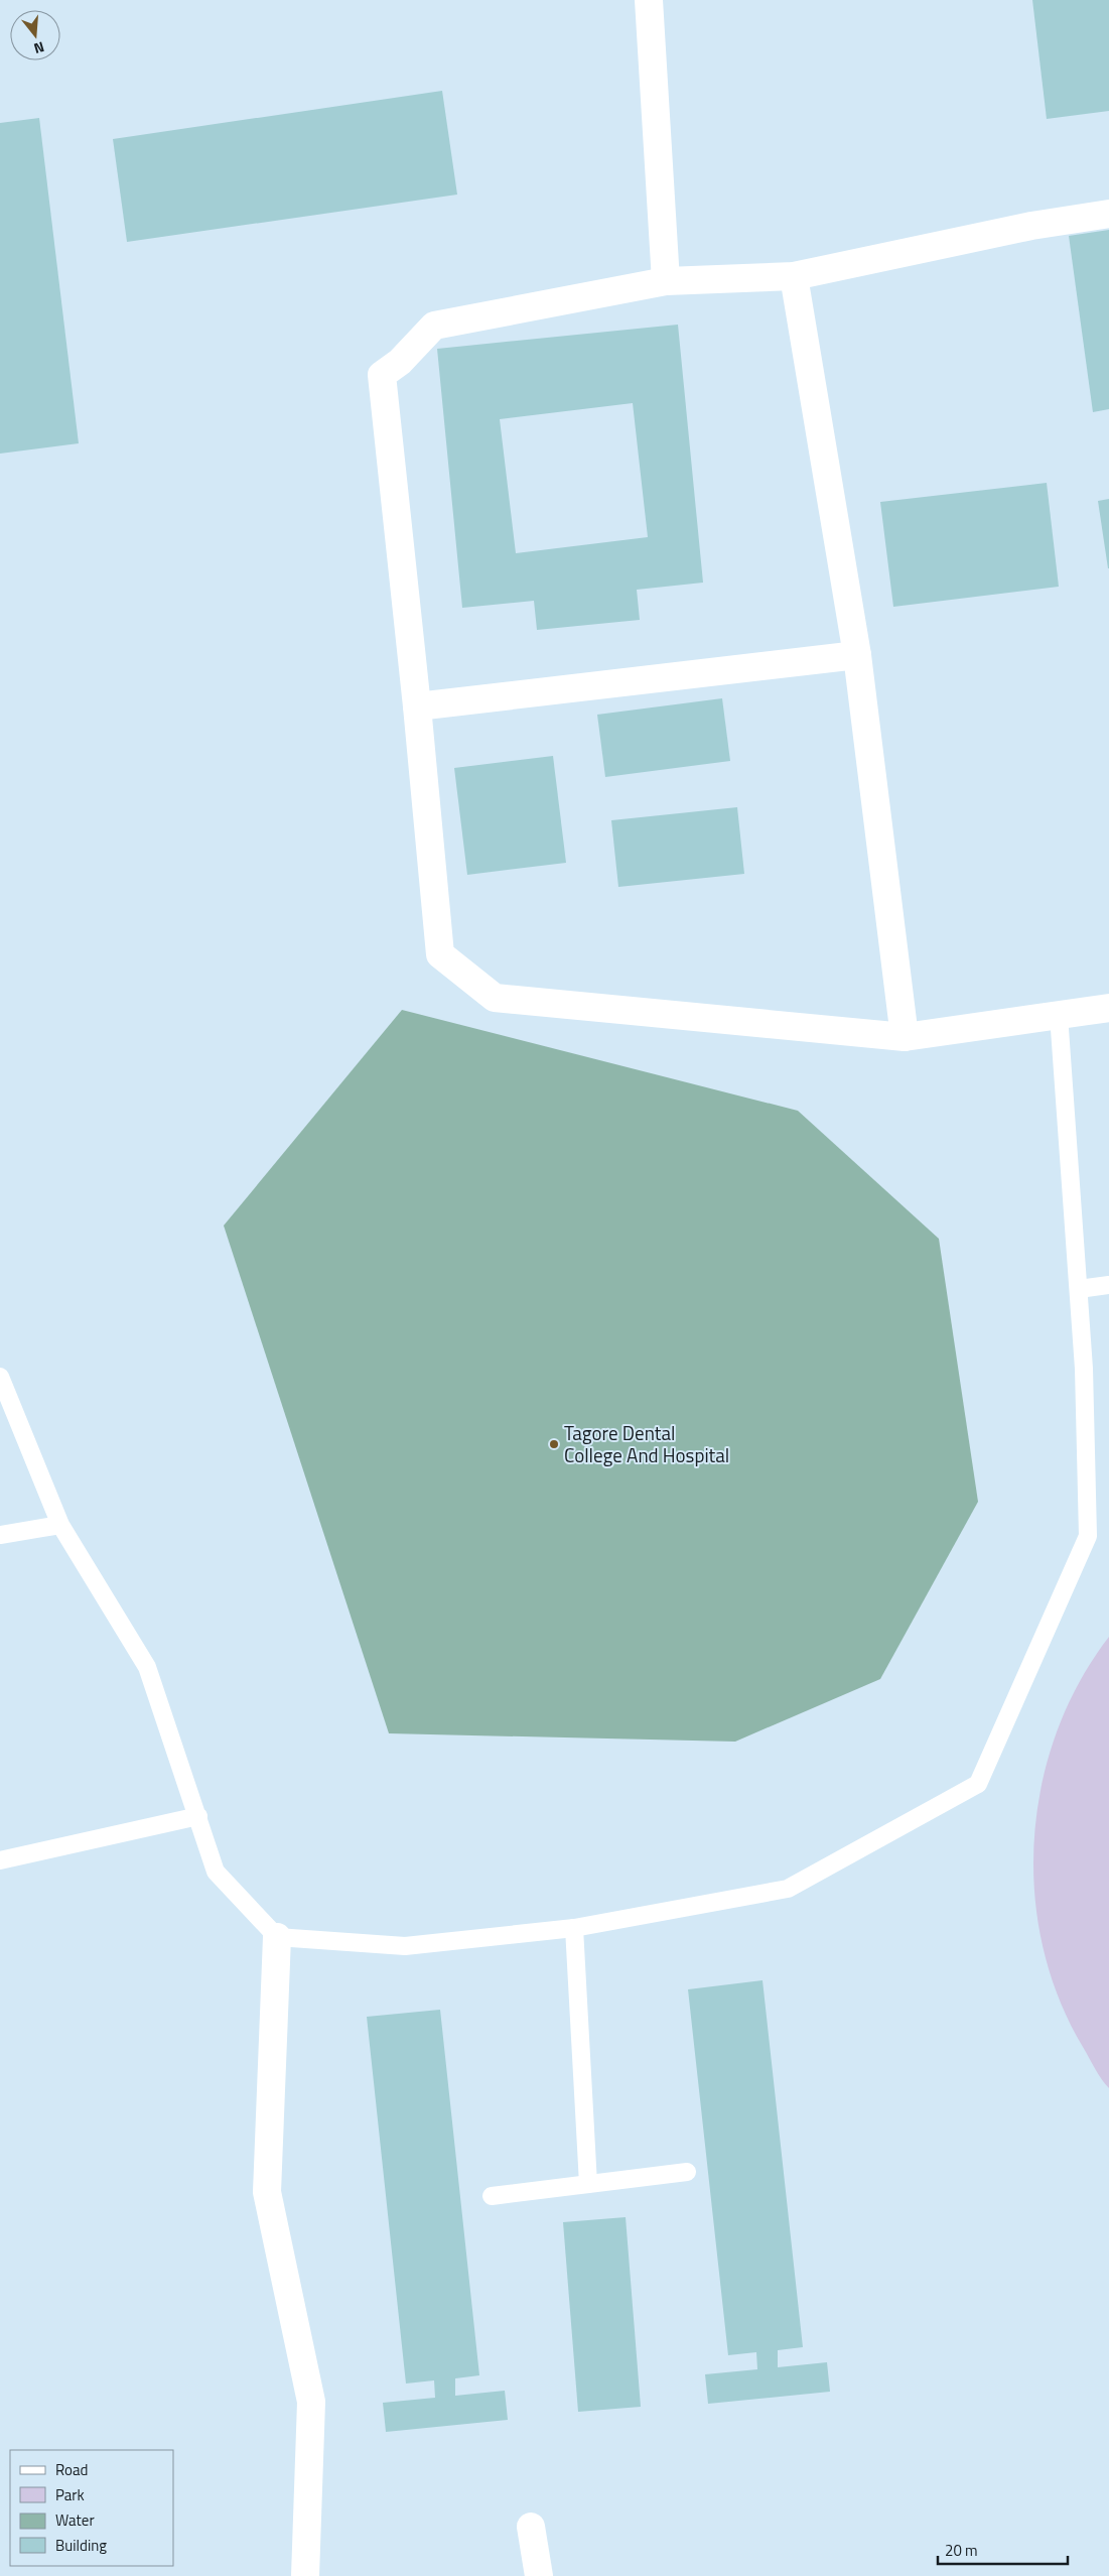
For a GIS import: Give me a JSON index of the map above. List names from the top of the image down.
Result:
{
  "places": ["Tagore Dental College And Hospital"],
  "legend": [
    "Road",
    "Park",
    "Water",
    "Building"
  ],
  "scale_bar": "20 m",
  "north": "bottom"
}
